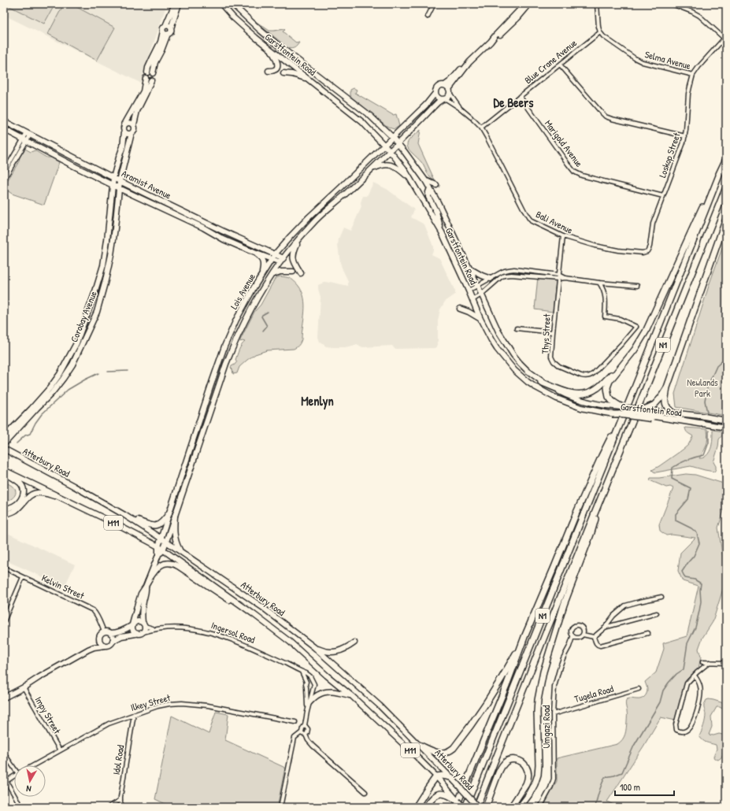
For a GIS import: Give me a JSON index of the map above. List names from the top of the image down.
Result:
{
  "streets": {
    "highway": ["N1"],
    "street": [
      "Garstfontein Road",
      "Selma Avenue",
      "Blue Crane Avenue",
      "Marigold Avenue",
      "Loskop Street",
      "Aramist Avenue",
      "Bali Avenue",
      "Lois Avenue",
      "Corobay Avenue",
      "Thys Street",
      "Atterbury Road",
      "M11",
      "Kelvin Street",
      "Ingersol Road",
      "Tugela Road",
      "Ilkey Street",
      "Impy Street",
      "Umgazi Road",
      "Idol Road"
    ]
  },
  "crossings": [
    ["Garstfontein Road", "Lois Avenue"],
    ["Selma Avenue", "Blue Crane Avenue"],
    ["Selma Avenue", "Loskop Street"],
    ["Blue Crane Avenue", "Marigold Avenue"],
    ["Blue Crane Avenue", "Bali Avenue"],
    ["Marigold Avenue", "Loskop Street"],
    ["Loskop Street", "Bali Avenue"],
    ["Aramist Avenue", "Lois Avenue"],
    ["Aramist Avenue", "Corobay Avenue"],
    ["Bali Avenue", "Lois Avenue"],
    ["Bali Avenue", "Thys Street"],
    ["Lois Avenue", "Atterbury Road"],
    ["Lois Avenue", "Ingersol Road"],
    ["N1", "Atterbury Road"],
    ["Kelvin Street", "Ingersol Road"],
    ["Ingersol Road", "Impy Street"],
    ["Tugela Road", "Umgazi Road"],
    ["Ilkey Street", "Impy Street"],
    ["Ilkey Street", "Idol Road"]
  ],
  "districts": ["De Beers", "Menlyn"],
  "parks": ["Newlands Park"],
  "scale_bar": "100 m",
  "north": "bottom"
}
